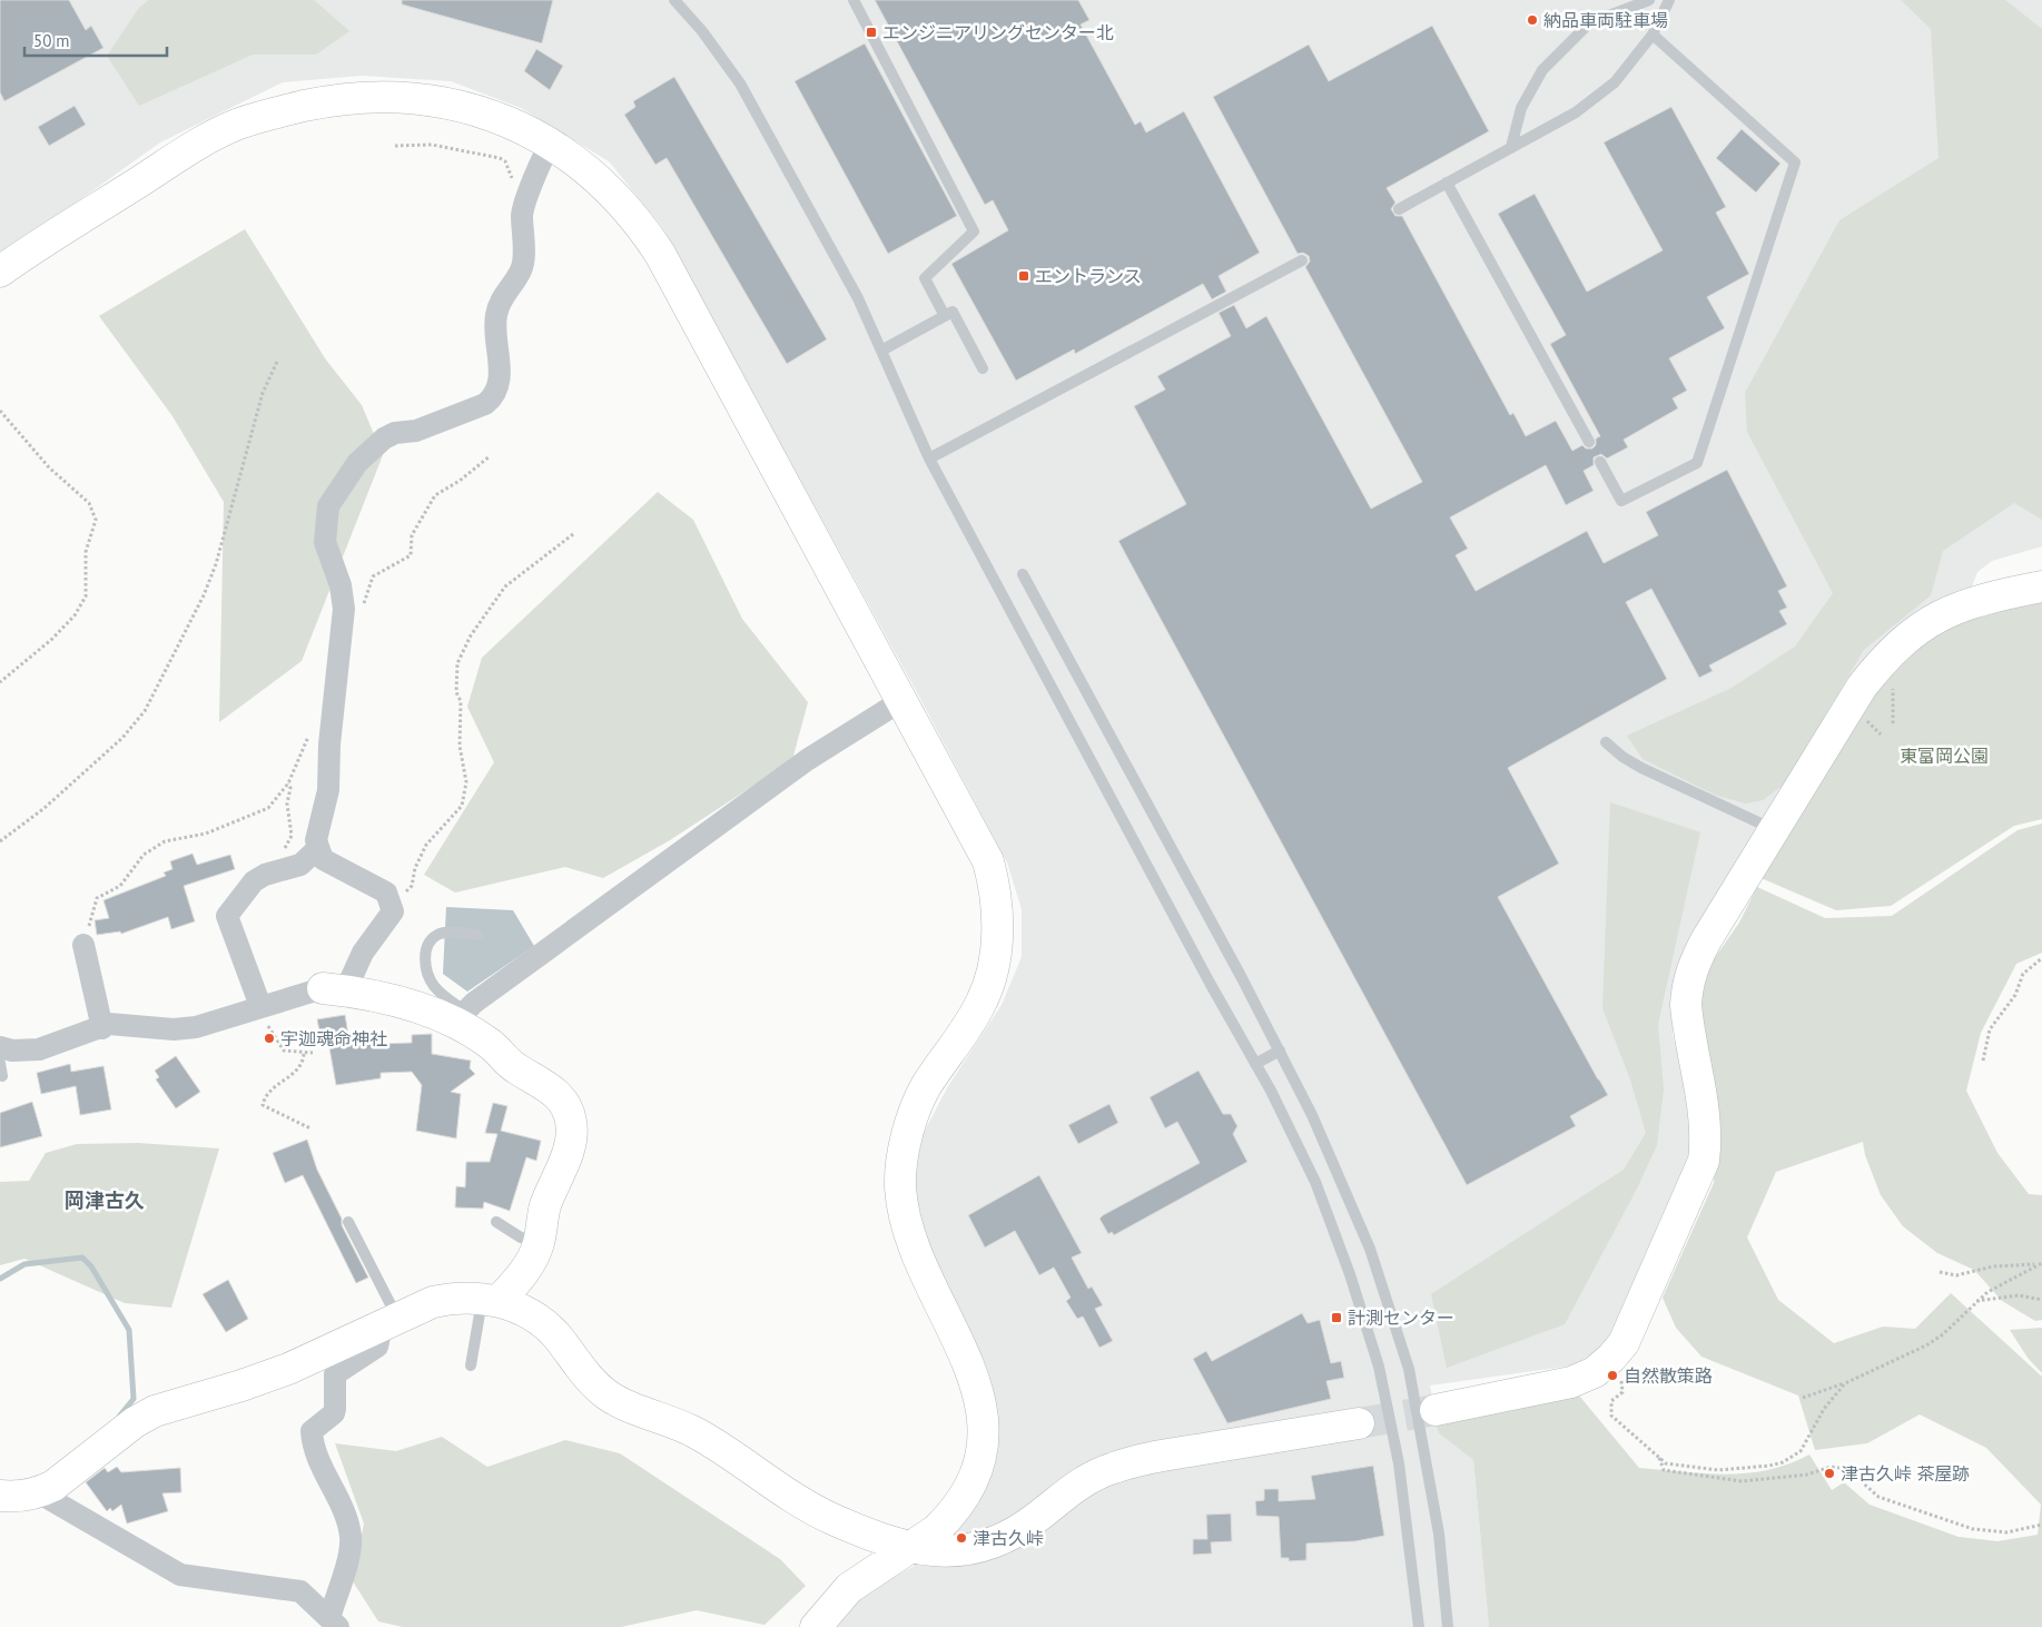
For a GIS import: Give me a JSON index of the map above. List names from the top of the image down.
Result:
{
  "districts": ["岡津古久"],
  "parks": ["東富岡公園"],
  "places": {
    "other": [
      "納品車両駐車場",
      "宇迦魂命神社",
      "自然散策路",
      "津古久峠 茶屋跡",
      "津古久峠"
    ],
    "transit": ["エンジニアリングセンター北", "エントランス", "計測センター"]
  },
  "scale_bar": "50 m"
}
